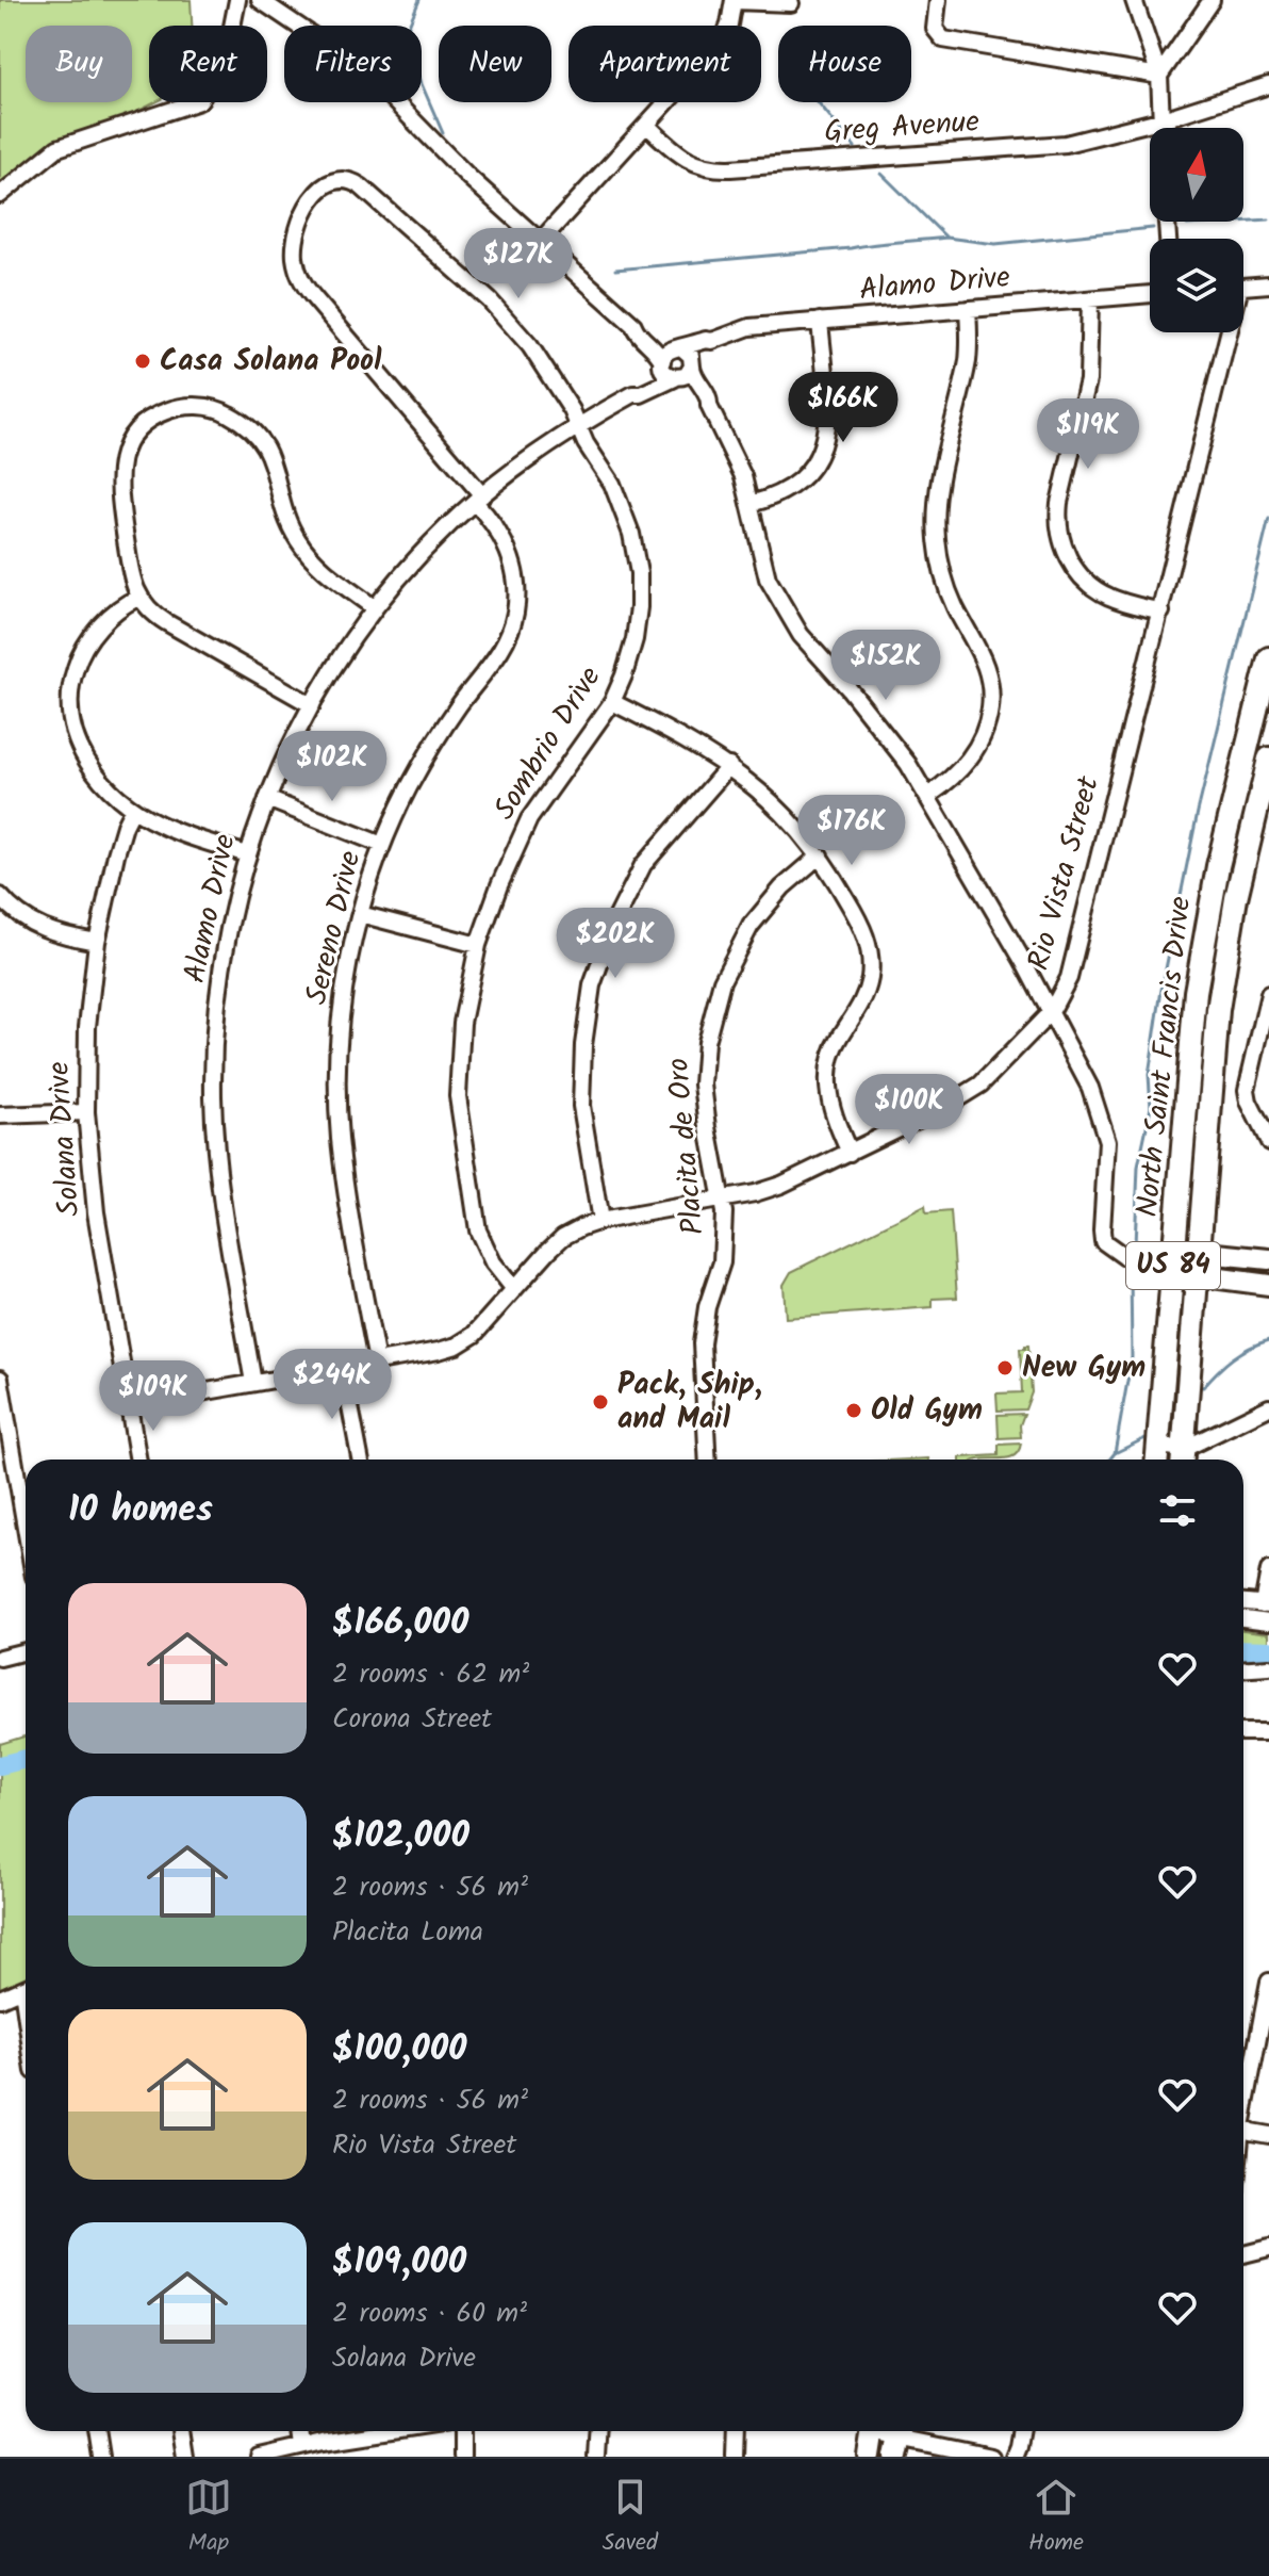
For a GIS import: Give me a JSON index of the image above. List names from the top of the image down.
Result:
{
  "streets": {
    "highway": ["North Saint Francis Drive", "US 84"],
    "street": [
      "Greg Avenue",
      "Alamo Drive",
      "Sombrio Drive",
      "Rio Vista Street",
      "Sereno Drive",
      "Solana Drive",
      "Placita de Oro"
    ]
  },
  "crossings": [
    ["Alamo Drive", "Sombrio Drive"],
    ["Alamo Drive", "Rio Vista Street"],
    ["Alamo Drive", "Sereno Drive"],
    ["Sombrio Drive", "Rio Vista Street"],
    ["Sombrio Drive", "Sereno Drive"],
    ["Rio Vista Street", "Sereno Drive"],
    ["Rio Vista Street", "Solana Drive"],
    ["Rio Vista Street", "Placita de Oro"]
  ],
  "places": [
    "Casa Solana Pool",
    "New Gym",
    "Pack, Ship, and Mail",
    "Old Gym"
  ],
  "north": "top",
  "page": {
    "chip": [
      "Buy",
      "Rent",
      "Filters",
      "New",
      "Apartment",
      "House"
    ],
    "price": [
      "$127K",
      "$166K",
      "$119K",
      "$152K",
      "$102K",
      "$176K",
      "$202K",
      "$100K",
      "$244K",
      "$109K"
    ],
    "heading": "10 homes",
    "list": [
      {
        "name": "$166,000",
        "note": "2 rooms · 62 m² · Corona Street"
      },
      {
        "name": "$102,000",
        "note": "2 rooms · 56 m² · Placita Loma"
      },
      {
        "name": "$100,000",
        "note": "2 rooms · 56 m² · Rio Vista Street"
      },
      {
        "name": "$109,000",
        "note": "2 rooms · 60 m² · Solana Drive"
      }
    ],
    "tabs": ["Map", "Saved", "Home"]
  }
}
